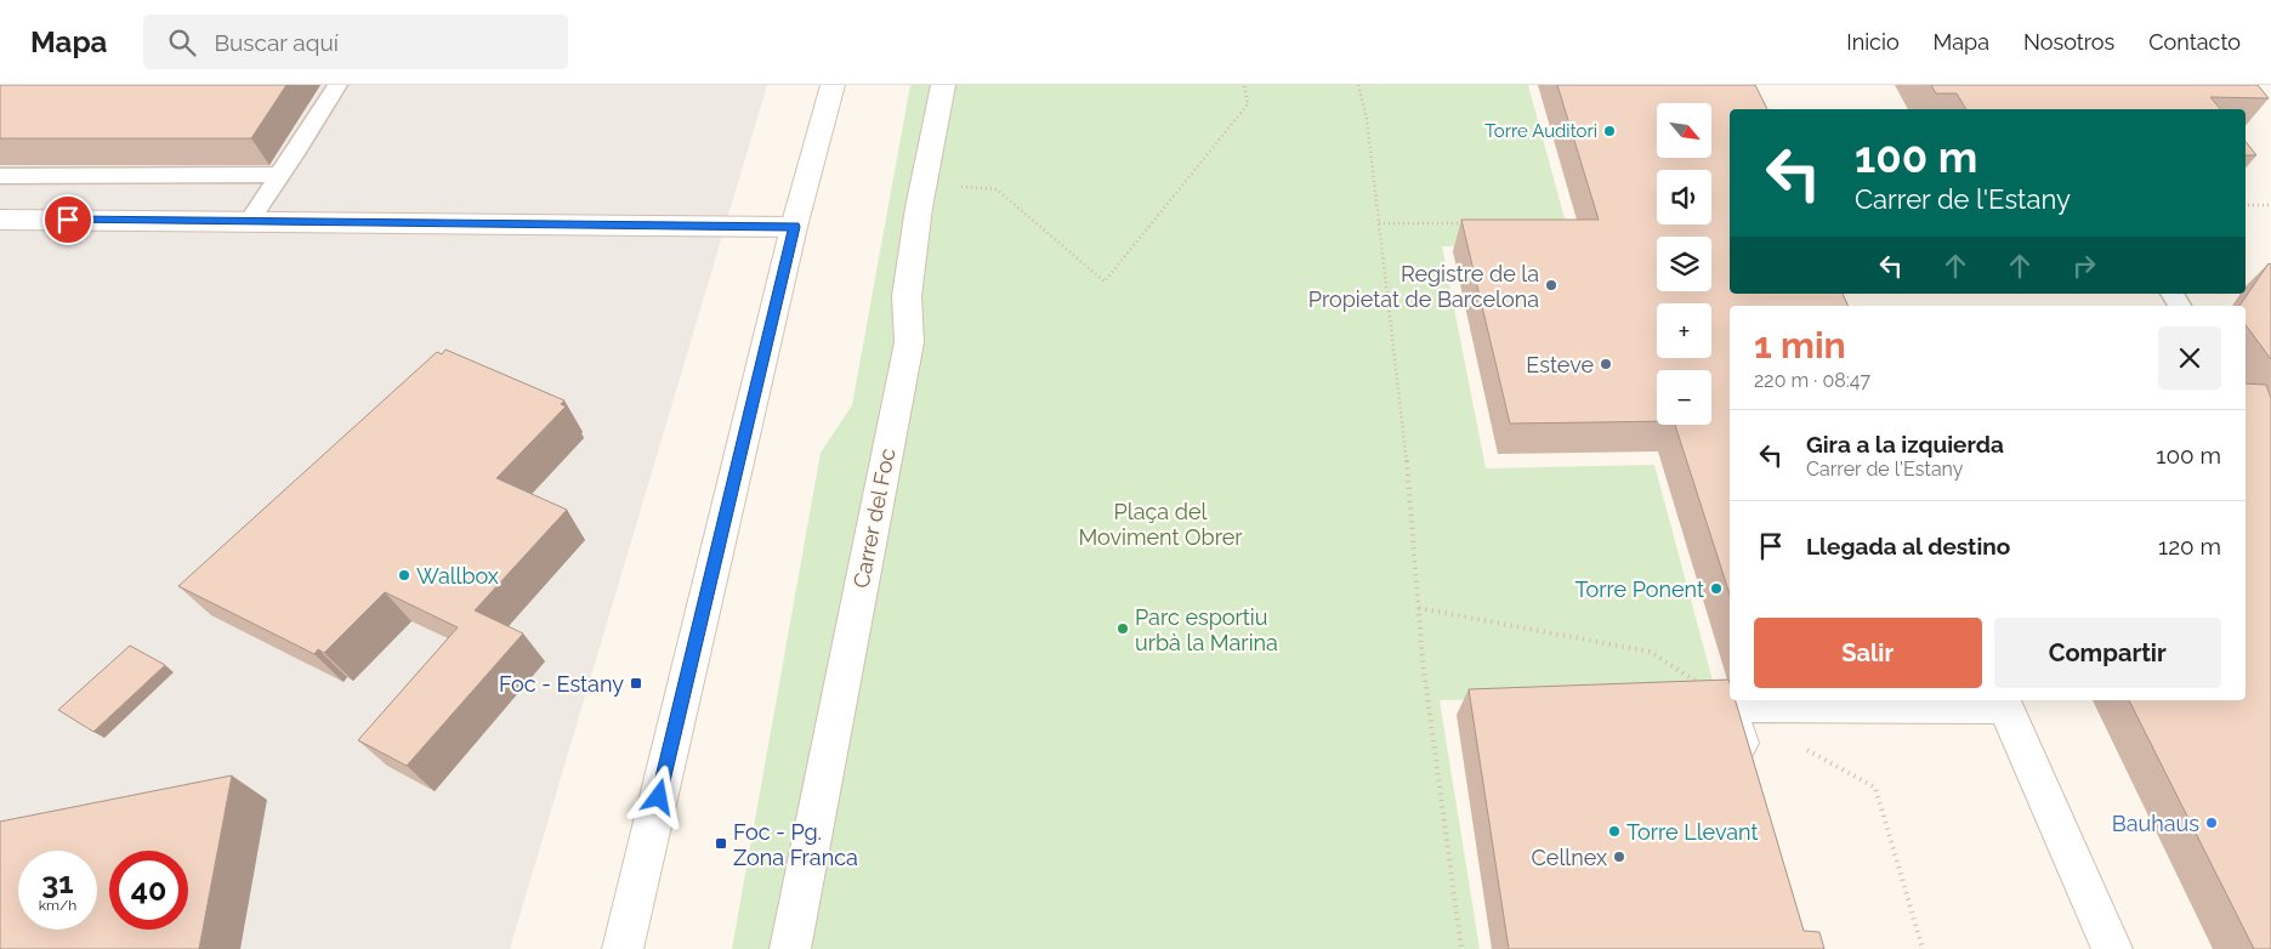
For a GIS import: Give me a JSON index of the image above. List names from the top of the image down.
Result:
{
  "streets": {
    "street": ["Carrer del Foc"]
  },
  "parks": ["Plaça del Moviment Obrer"],
  "places": {
    "other": [
      "Torre Auditori",
      "Registre de la Propietat de Barcelona",
      "Esteve",
      "Wallbox",
      "Torre Ponent",
      "Parc esportiu urbà la Marina",
      "Bauhaus",
      "Torre Llevant",
      "Cellnex"
    ],
    "transit": ["Foc - Estany", "Foc - Pg. Zona Franca"]
  },
  "north": "bottom right",
  "page": {
    "header": "Mapa",
    "search": "Buscar aquí",
    "nav": [
      "Inicio",
      "Mapa",
      "Nosotros",
      "Contacto"
    ],
    "map_buttons": ["+", "−"],
    "turn": ["100 m", "Carrer de l'Estany"],
    "heading": ["1 min", "220 m · 08:47"],
    "list": [
      {
        "name": "Gira a la izquierda",
        "note": "Carrer de l'Estany",
        "value": "100 m"
      },
      {
        "name": "Llegada al destino",
        "value": "120 m"
      }
    ],
    "buttons": ["Salir", "Compartir"],
    "speed": "31 km/h",
    "limit": "40"
  }
}
